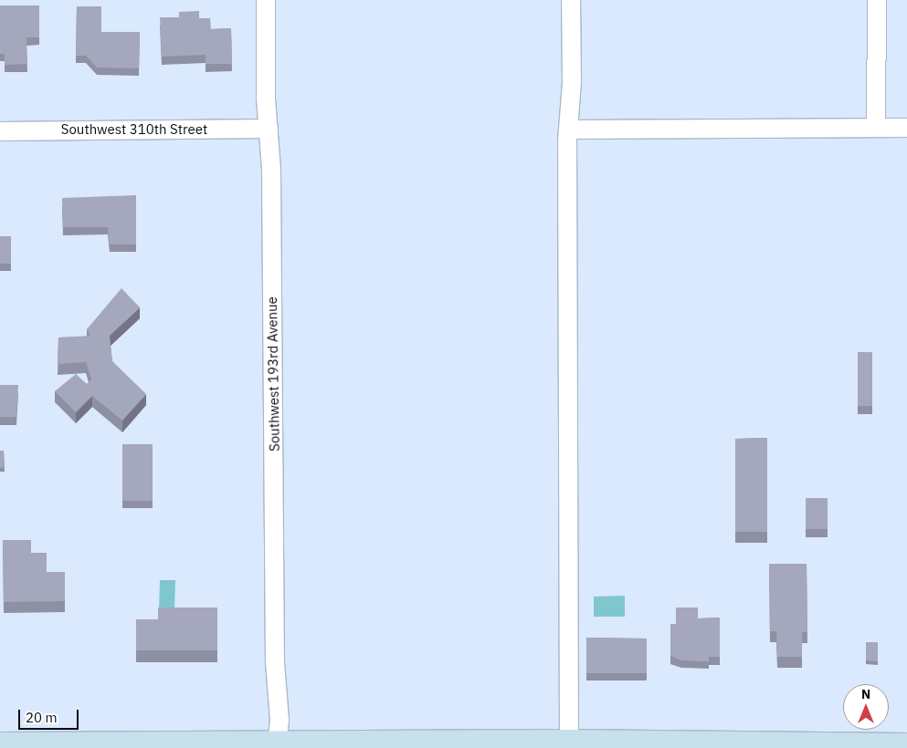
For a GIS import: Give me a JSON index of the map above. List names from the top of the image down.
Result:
{
  "streets": {
    "street": ["Southwest 310th Street", "Southwest 193rd Avenue"]
  },
  "crossings": [
    ["Southwest 310th Street", "Southwest 193rd Avenue"]
  ],
  "scale_bar": "20 m",
  "north": "top"
}
